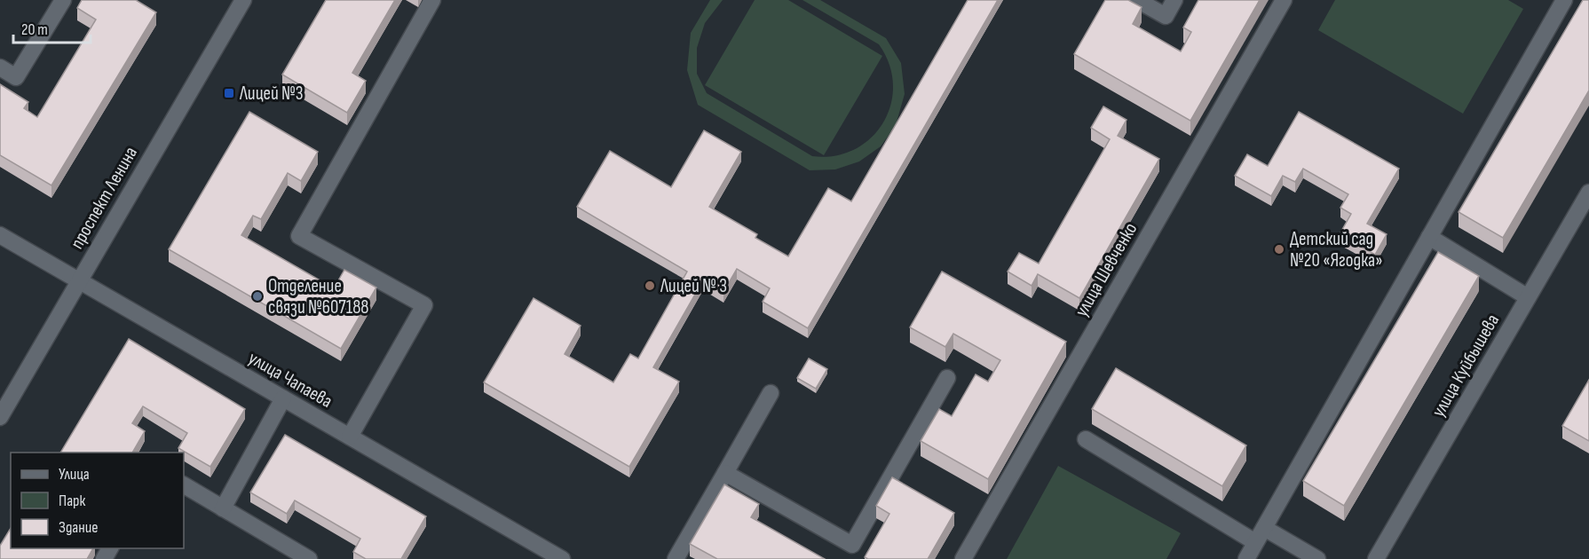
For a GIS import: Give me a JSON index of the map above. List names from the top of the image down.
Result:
{
  "streets": {
    "street": [
      "проспект Ленина",
      "улица Шевченко",
      "улица Куйбышева",
      "улица Чапаева"
    ]
  },
  "crossings": [
    ["проспект Ленина", "улица Чапаева"]
  ],
  "places": {
    "transit": ["Лицей №3"],
    "other": ["Детский сад №20 «Ягодка»", "Лицей № 3", "Отделение связи №607188"]
  },
  "legend": ["Улица", "Парк", "Здание"],
  "scale_bar": "20 m"
}
